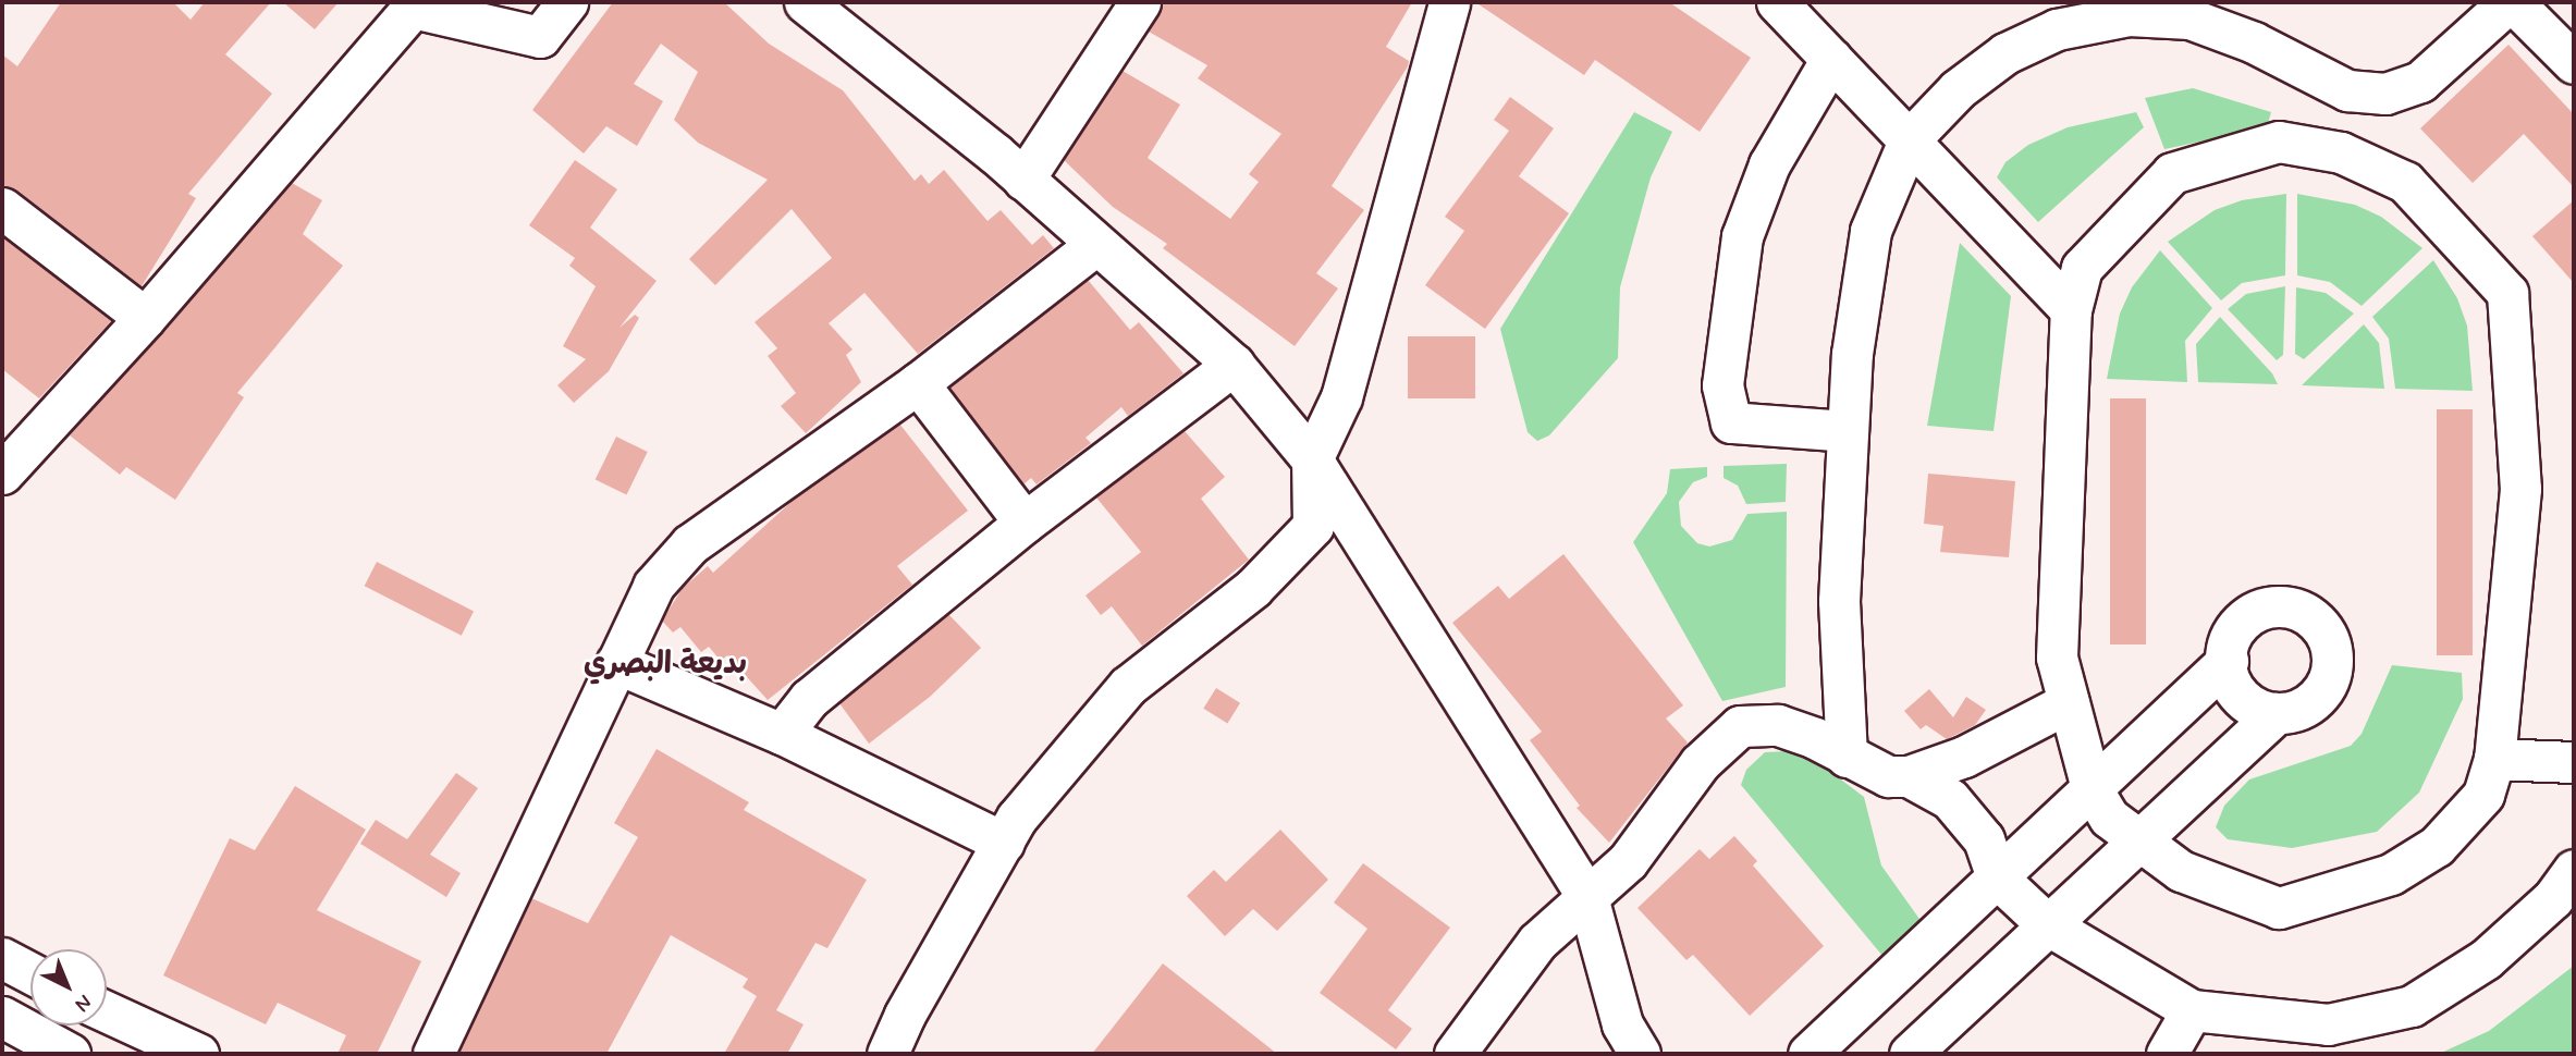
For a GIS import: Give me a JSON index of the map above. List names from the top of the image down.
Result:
{
  "districts": ["بديعة البصري"],
  "north": "bottom right"
}
